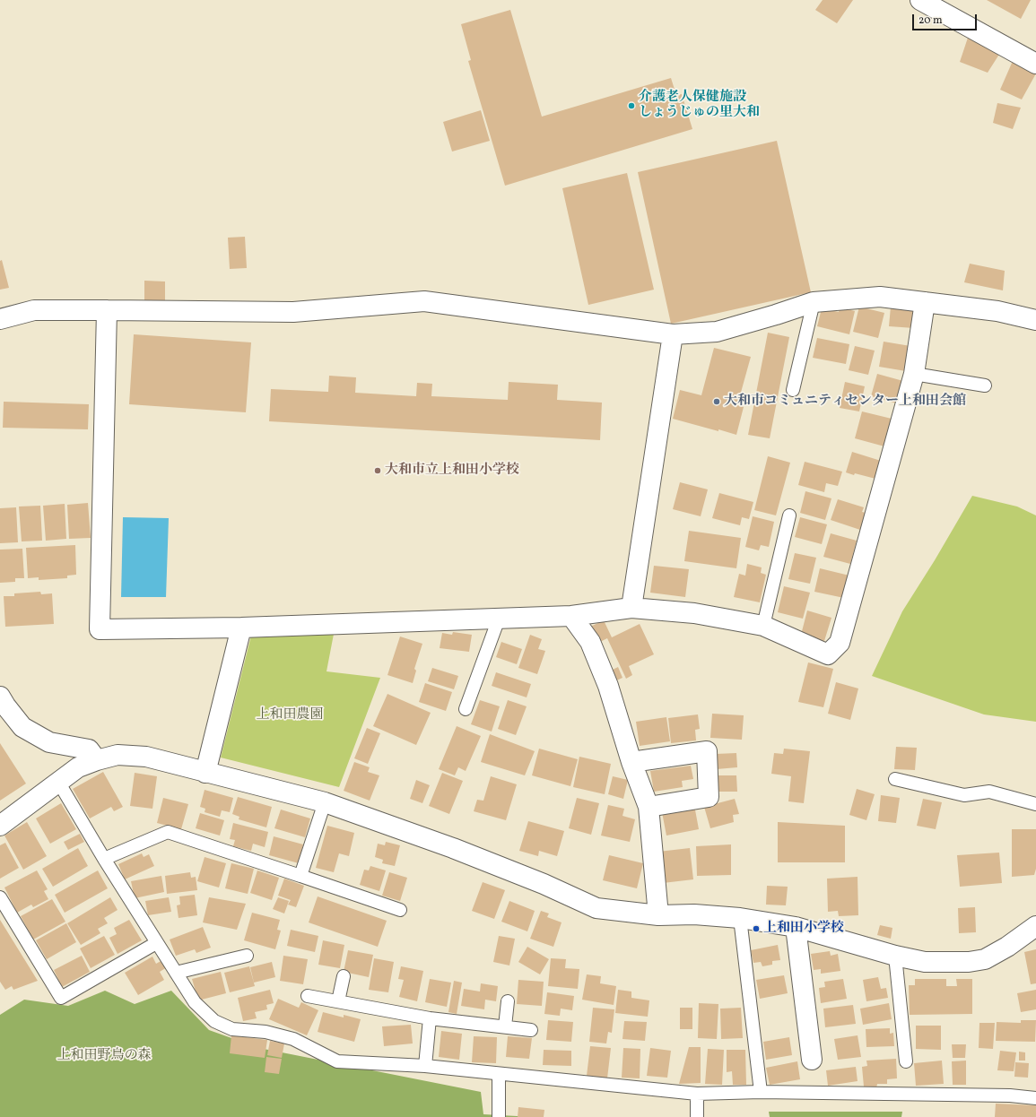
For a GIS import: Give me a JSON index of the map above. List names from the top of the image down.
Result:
{
  "parks": ["上和田農園", "上和田野鳥の森"],
  "places": [
    "介護老人保健施設 しょうじゅの里大和",
    "大和市コミュニティセンター上和田会館",
    "大和市立上和田小学校",
    "上和田小学校"
  ],
  "scale_bar": "20 m"
}
